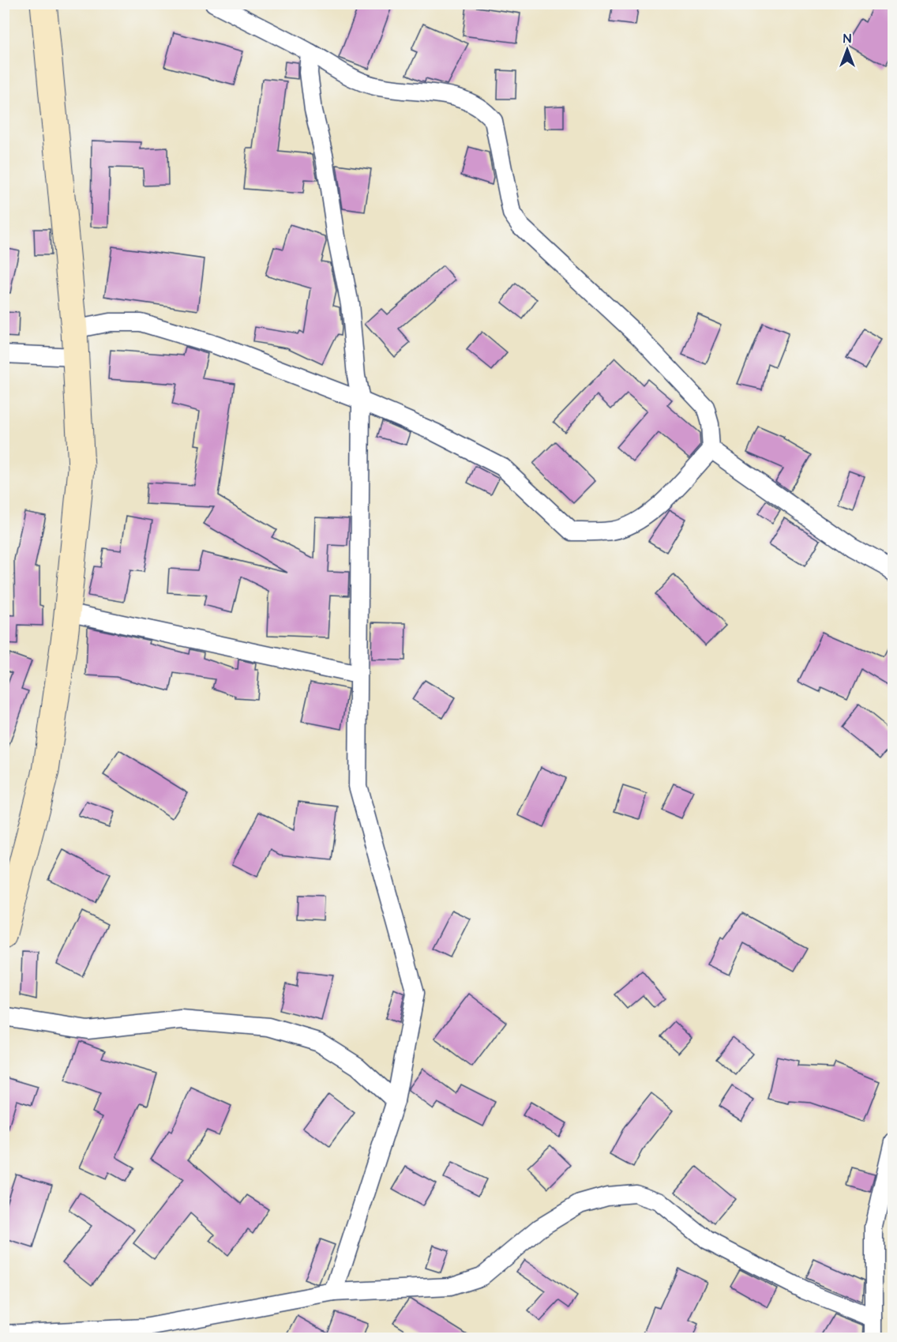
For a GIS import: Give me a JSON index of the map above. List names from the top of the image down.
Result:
{
  "north": "top"
}
